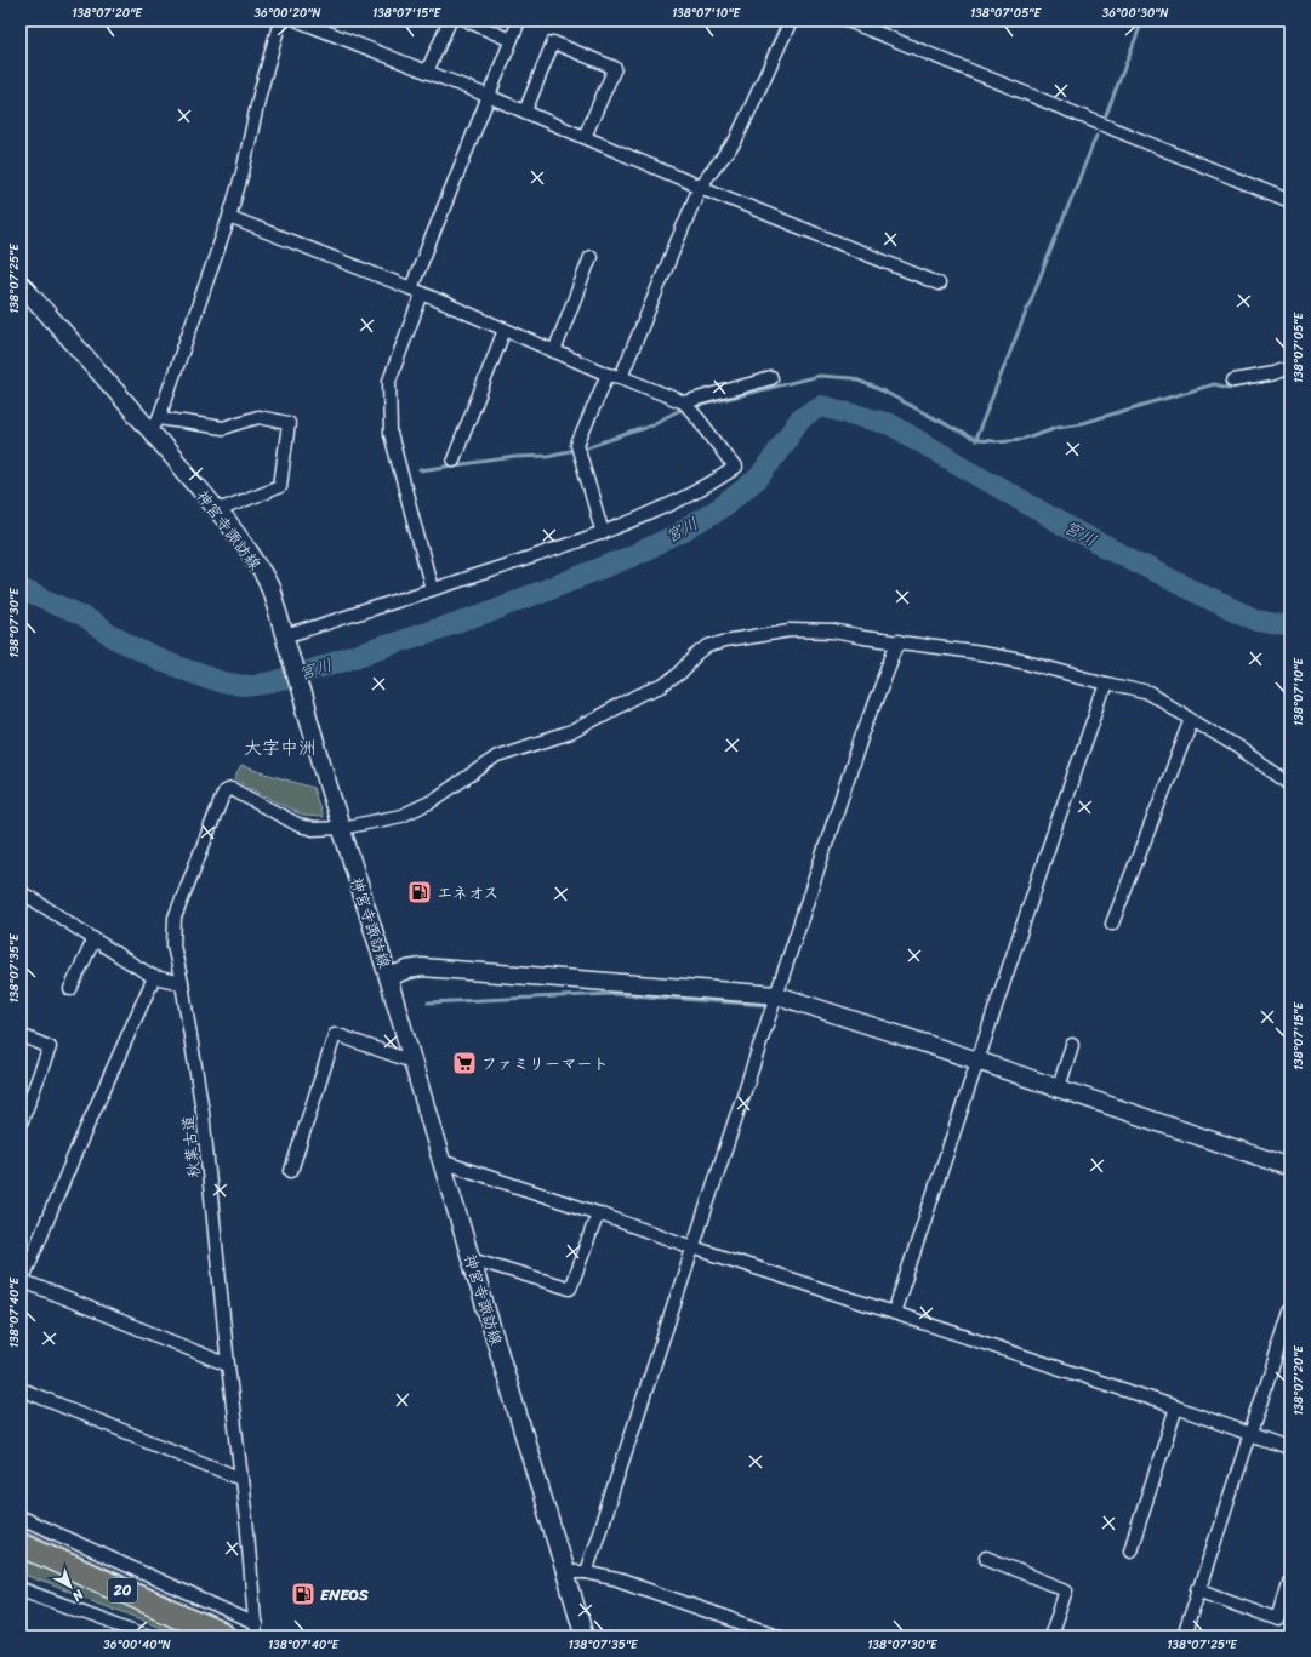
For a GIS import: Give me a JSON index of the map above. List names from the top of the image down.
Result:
{
  "streets": {
    "highway": ["20"],
    "main road": ["神宮寺諏訪線"],
    "street": ["秋葉古道"]
  },
  "crossings": [
    ["神宮寺諏訪線", "秋葉古道"]
  ],
  "districts": ["大字中洲"],
  "water": ["宮川"],
  "places": {
    "fuel station": ["エネオス", "ENEOS"],
    "supermarket": ["ファミリーマート"]
  },
  "north": "bottom right",
  "coordinates": [
    "138°07'20\"E",
    "36°00'20\"N",
    "138°07'15\"E",
    "138°07'10\"E",
    "138°07'05\"E",
    "36°00'30\"N",
    "138°07'25\"E",
    "138°07'30\"E",
    "138°07'35\"E",
    "138°07'40\"E",
    "36°00'40\"N"
  ]
}
